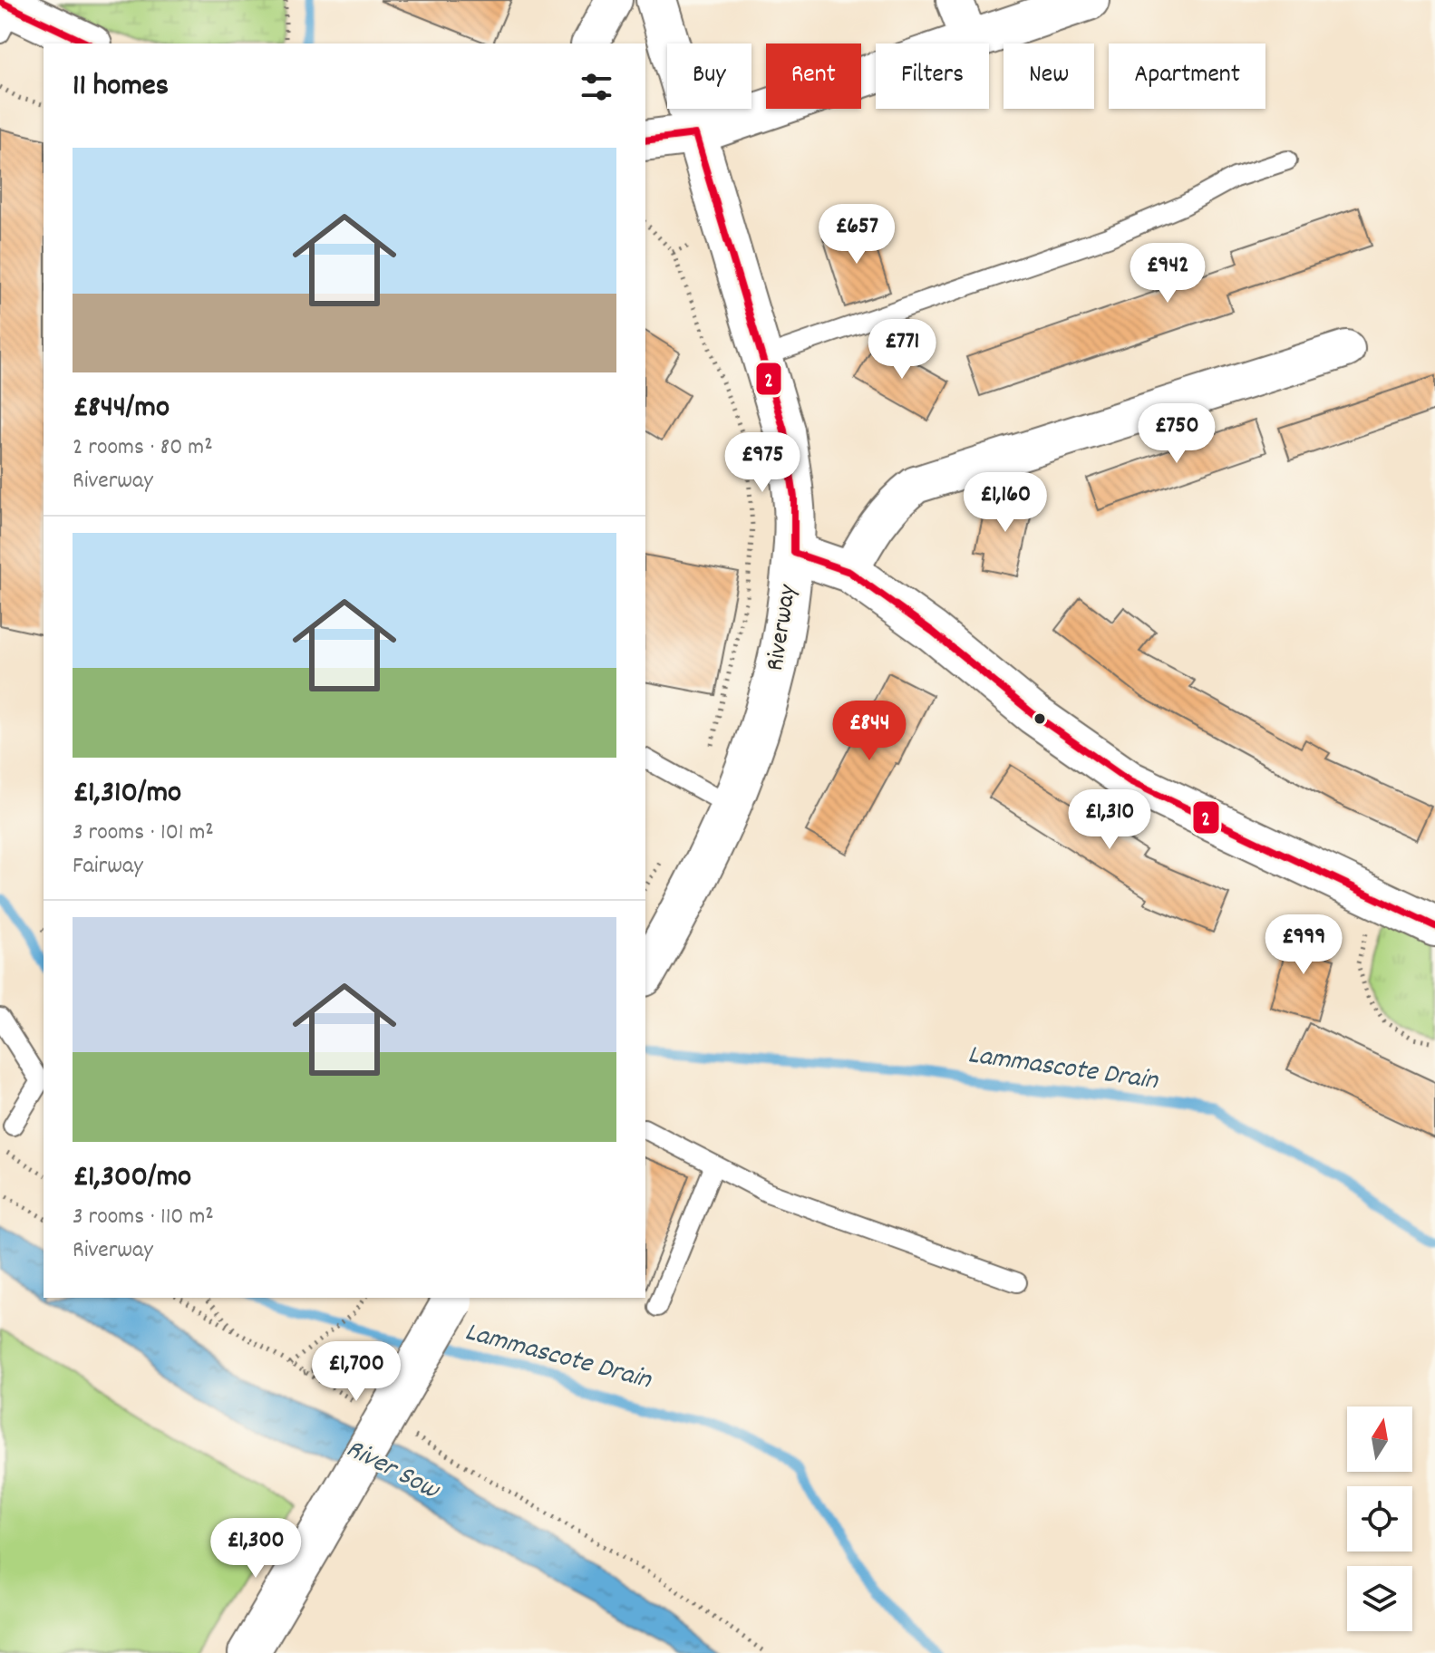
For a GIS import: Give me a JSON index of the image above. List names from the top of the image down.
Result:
{
  "streets": {
    "main road": ["Riverway"]
  },
  "water": ["Lammascote Drain", "River Sow"],
  "lines": ["transit line 2"],
  "north": "top",
  "page": {
    "chip": [
      "Buy",
      "Rent",
      "Filters",
      "New",
      "Apartment"
    ],
    "heading": "11 homes",
    "list": [
      {
        "name": "£844/mo",
        "note": "2 rooms · 80 m² · Riverway"
      },
      {
        "name": "£1,310/mo",
        "note": "3 rooms · 101 m² · Fairway"
      },
      {
        "name": "£1,300/mo",
        "note": "3 rooms · 110 m² · Riverway"
      }
    ],
    "price": [
      "£657",
      "£942",
      "£771",
      "£750",
      "£975",
      "£1,160",
      "£844",
      "£1,310",
      "£999",
      "£1,700",
      "£1,300"
    ]
  }
}
